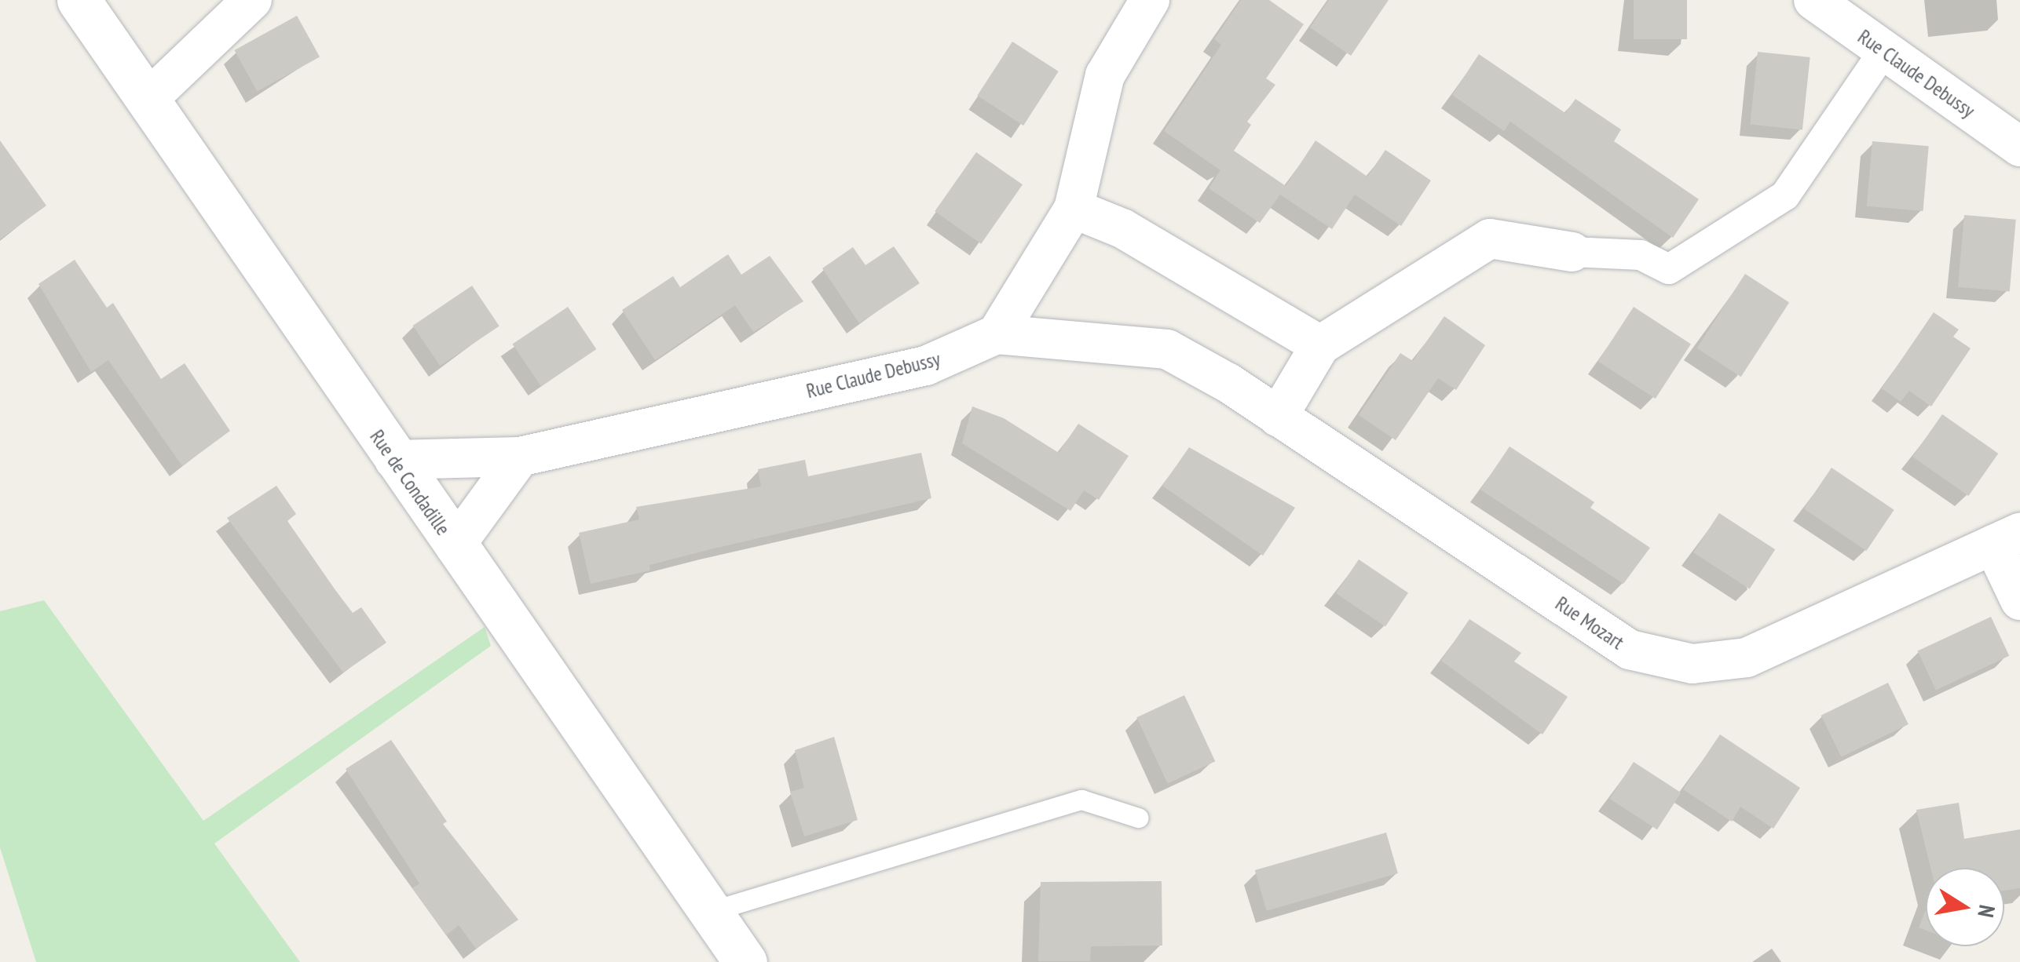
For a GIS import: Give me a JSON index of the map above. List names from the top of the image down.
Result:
{
  "streets": {
    "street": ["Rue Claude Debussy", "Rue de Condadille", "Rue Mozart"]
  },
  "crossings": [
    ["Rue Claude Debussy", "Rue de Condadille"],
    ["Rue Claude Debussy", "Rue Mozart"]
  ],
  "north": "right"
}
